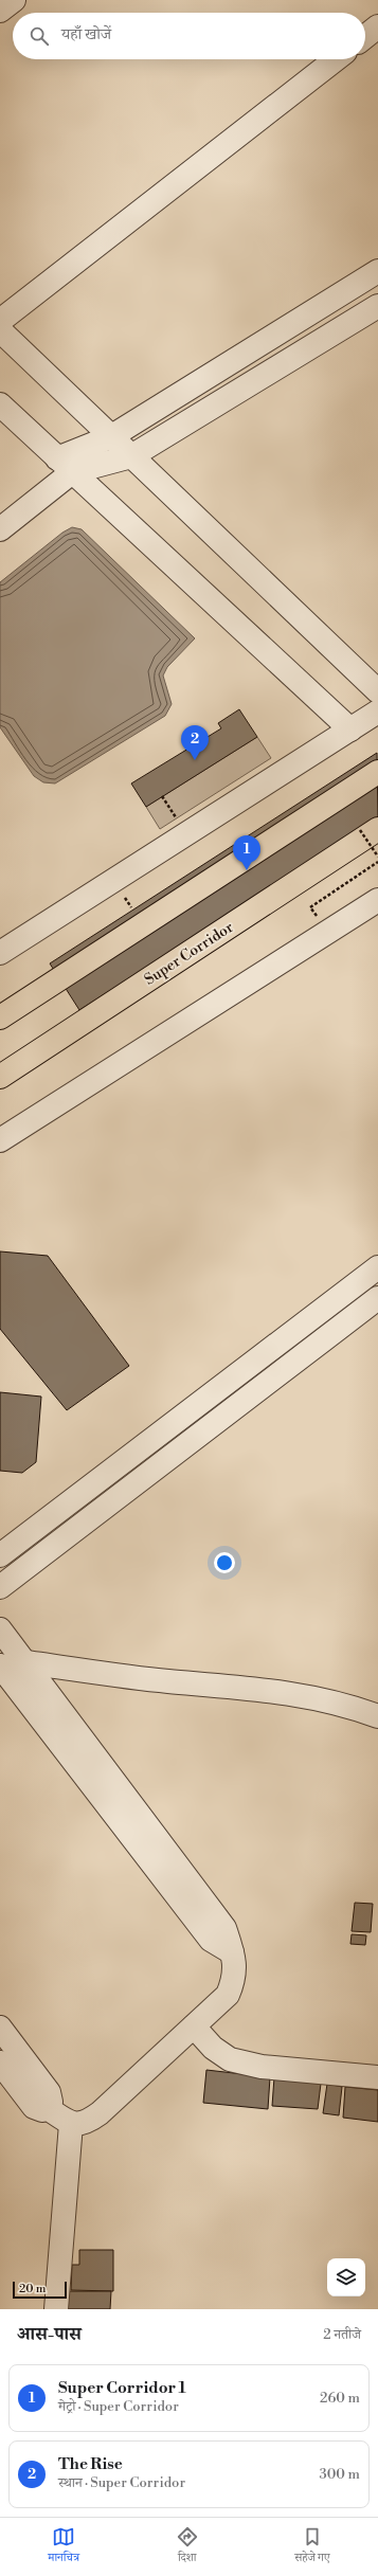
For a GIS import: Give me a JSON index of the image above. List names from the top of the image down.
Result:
{
  "streets": {
    "main road": ["Super Corridor"]
  },
  "scale_bar": "20 m",
  "page": {
    "search": "यहाँ खोजें",
    "pins": ["2", "1"],
    "scale": "20 m",
    "heading": ["आस-पास", "2 नतीजे"],
    "list": [
      {
        "mark": "1",
        "name": "Super Corridor 1",
        "note": "मेट्रो · Super Corridor",
        "value": "260 m"
      },
      {
        "mark": "2",
        "name": "The Rise",
        "note": "स्थान · Super Corridor",
        "value": "300 m"
      }
    ],
    "nav": ["मानचित्र", "दिशा", "सहेजे गए"]
  }
}
